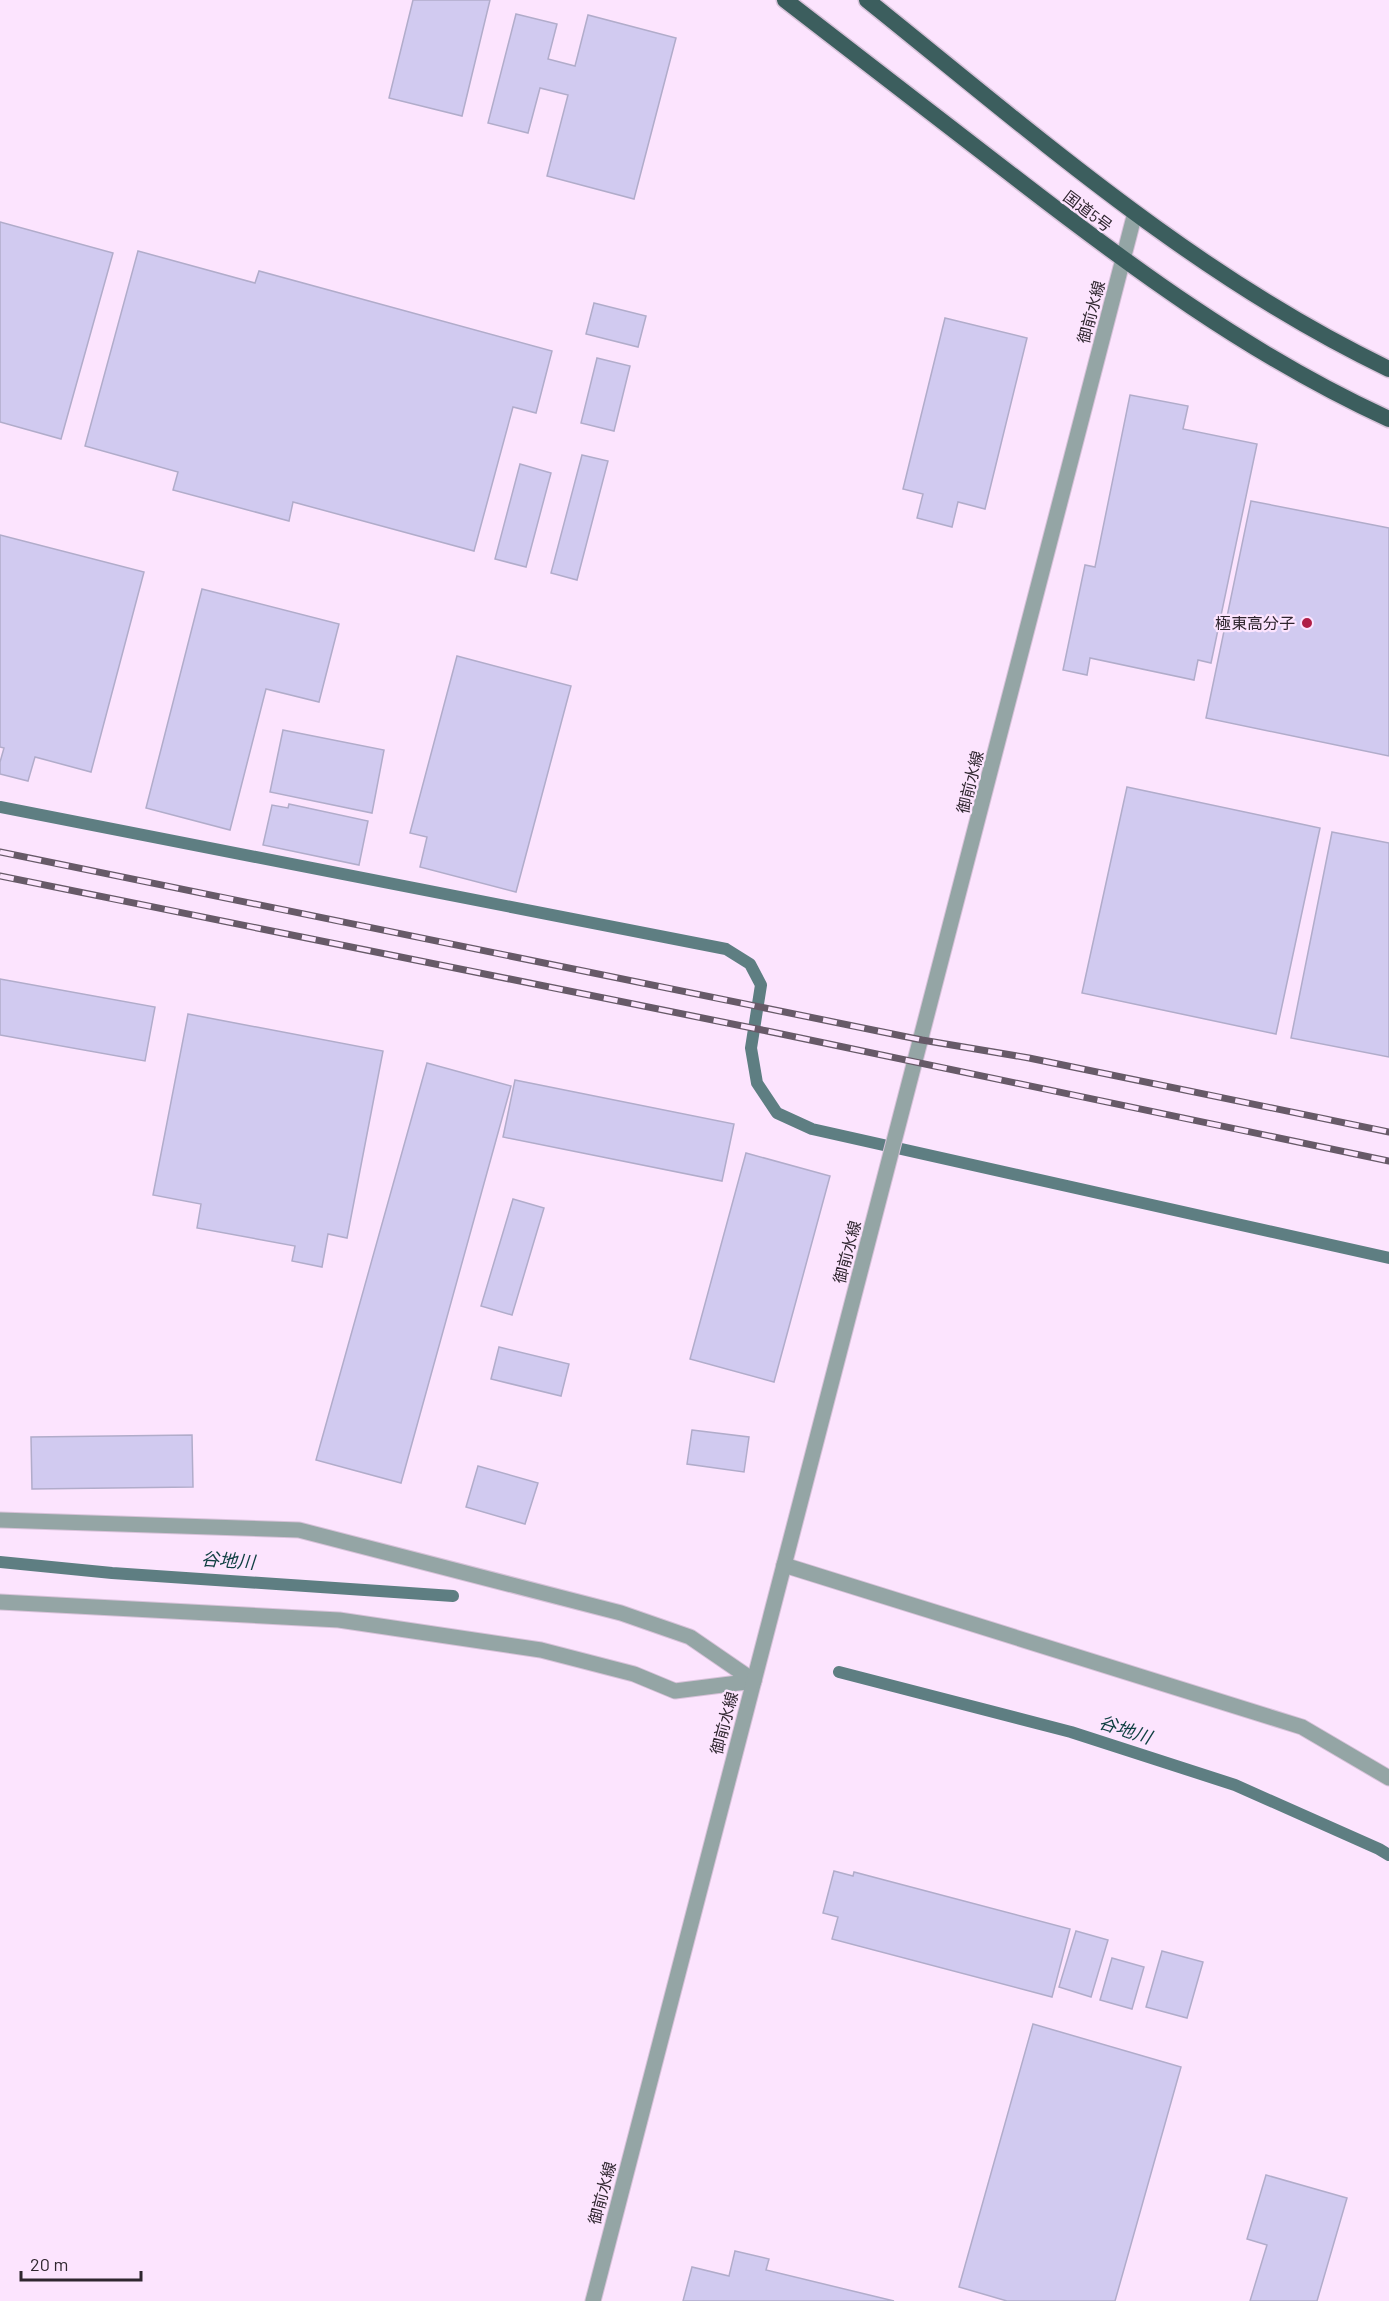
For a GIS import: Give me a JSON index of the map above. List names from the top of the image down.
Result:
{
  "streets": {
    "highway": ["国道5号"],
    "street": ["御前水線"]
  },
  "crossings": [
    ["国道5号", "御前水線"]
  ],
  "water": ["谷地川"],
  "places": ["極東高分子"],
  "scale_bar": "20 m"
}
